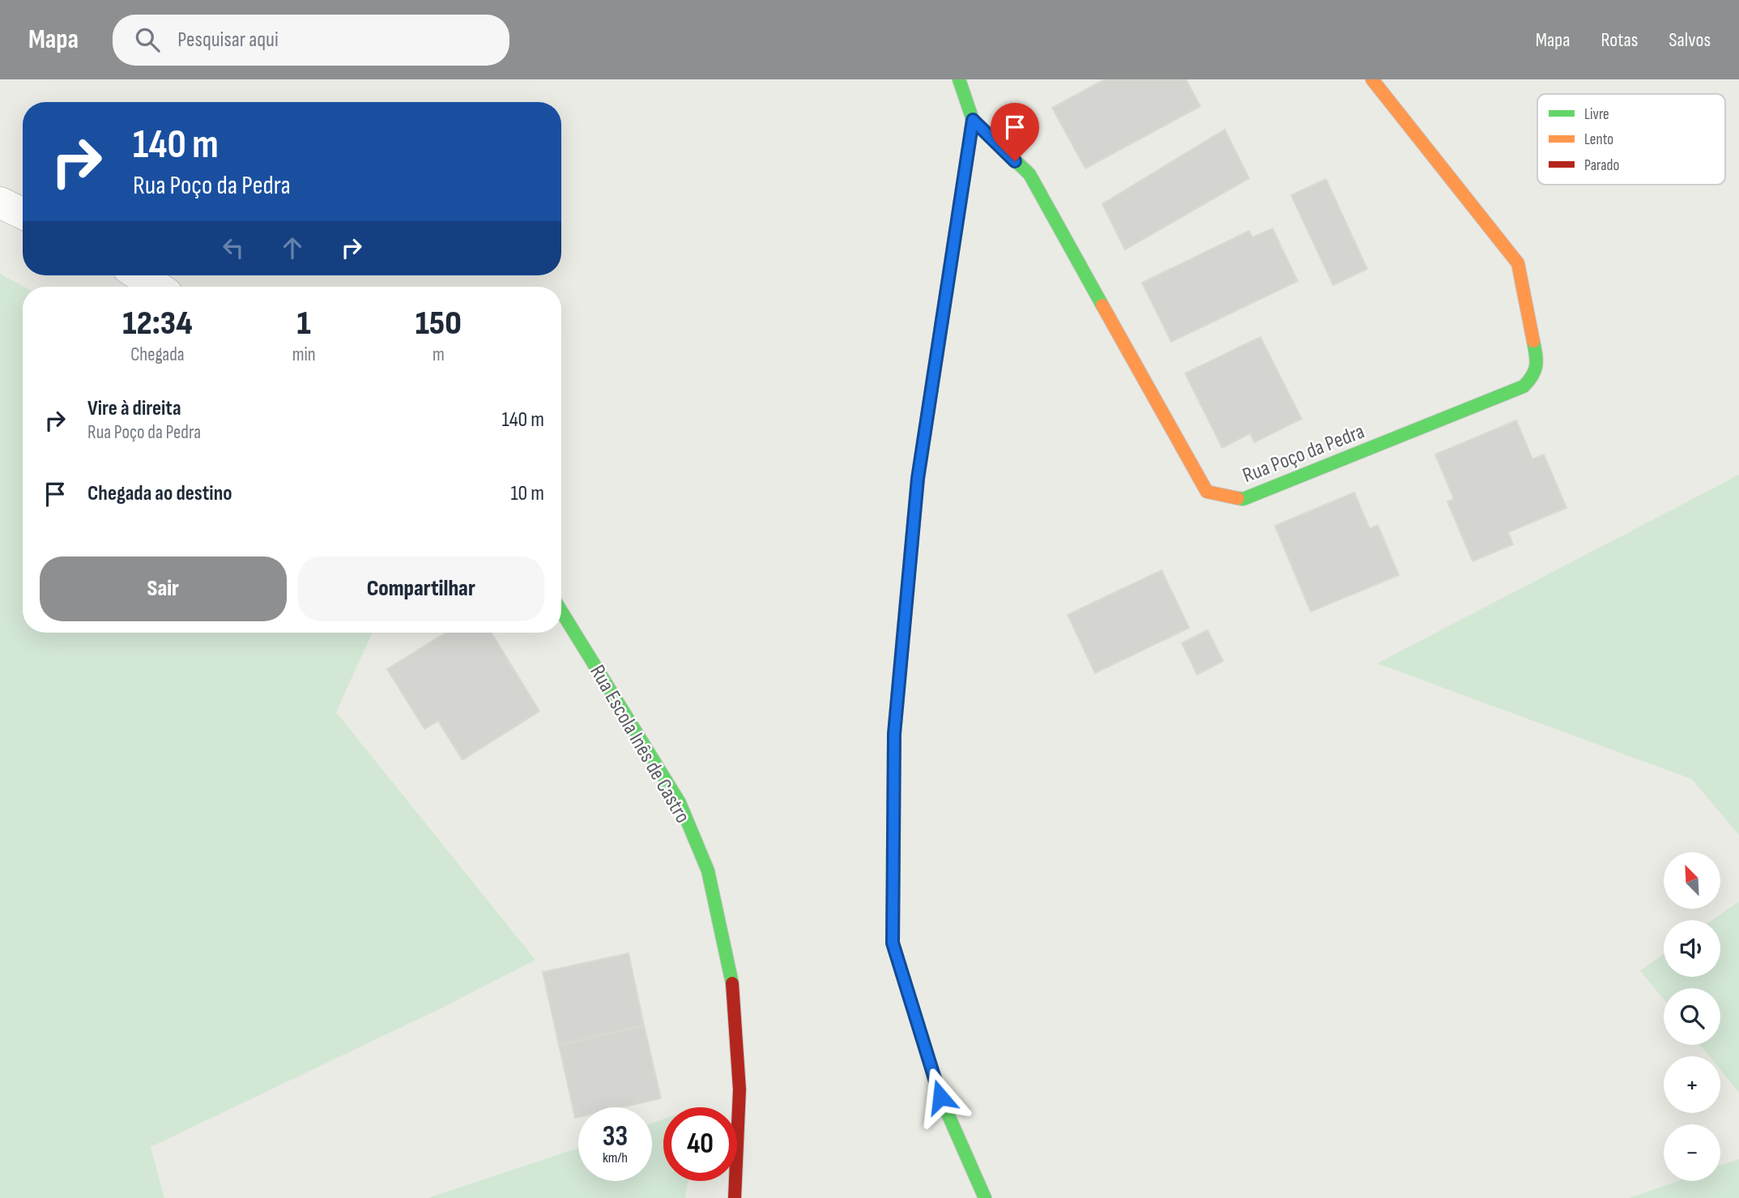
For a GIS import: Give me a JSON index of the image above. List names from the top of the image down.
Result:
{
  "streets": {
    "street": ["Rua Poço da Pedra", "Rua Escola Inês de Castro"]
  },
  "legend": ["Livre", "Lento", "Parado"],
  "north": "top left",
  "page": {
    "header": "Mapa",
    "search": "Pesquisar aqui",
    "nav": ["Mapa", "Rotas", "Salvos"],
    "turn": ["140 m", "Rua Poço da Pedra"],
    "eta": [
      "12:34",
      "Chegada",
      "1",
      "min",
      "150",
      "m"
    ],
    "list": [
      {
        "name": "Vire à direita",
        "note": "Rua Poço da Pedra",
        "value": "140 m"
      },
      {
        "name": "Chegada ao destino",
        "value": "10 m"
      }
    ],
    "buttons": ["Sair", "Compartilhar"],
    "map_buttons": ["+", "−"],
    "speed": "33 km/h",
    "limit": "40"
  }
}
